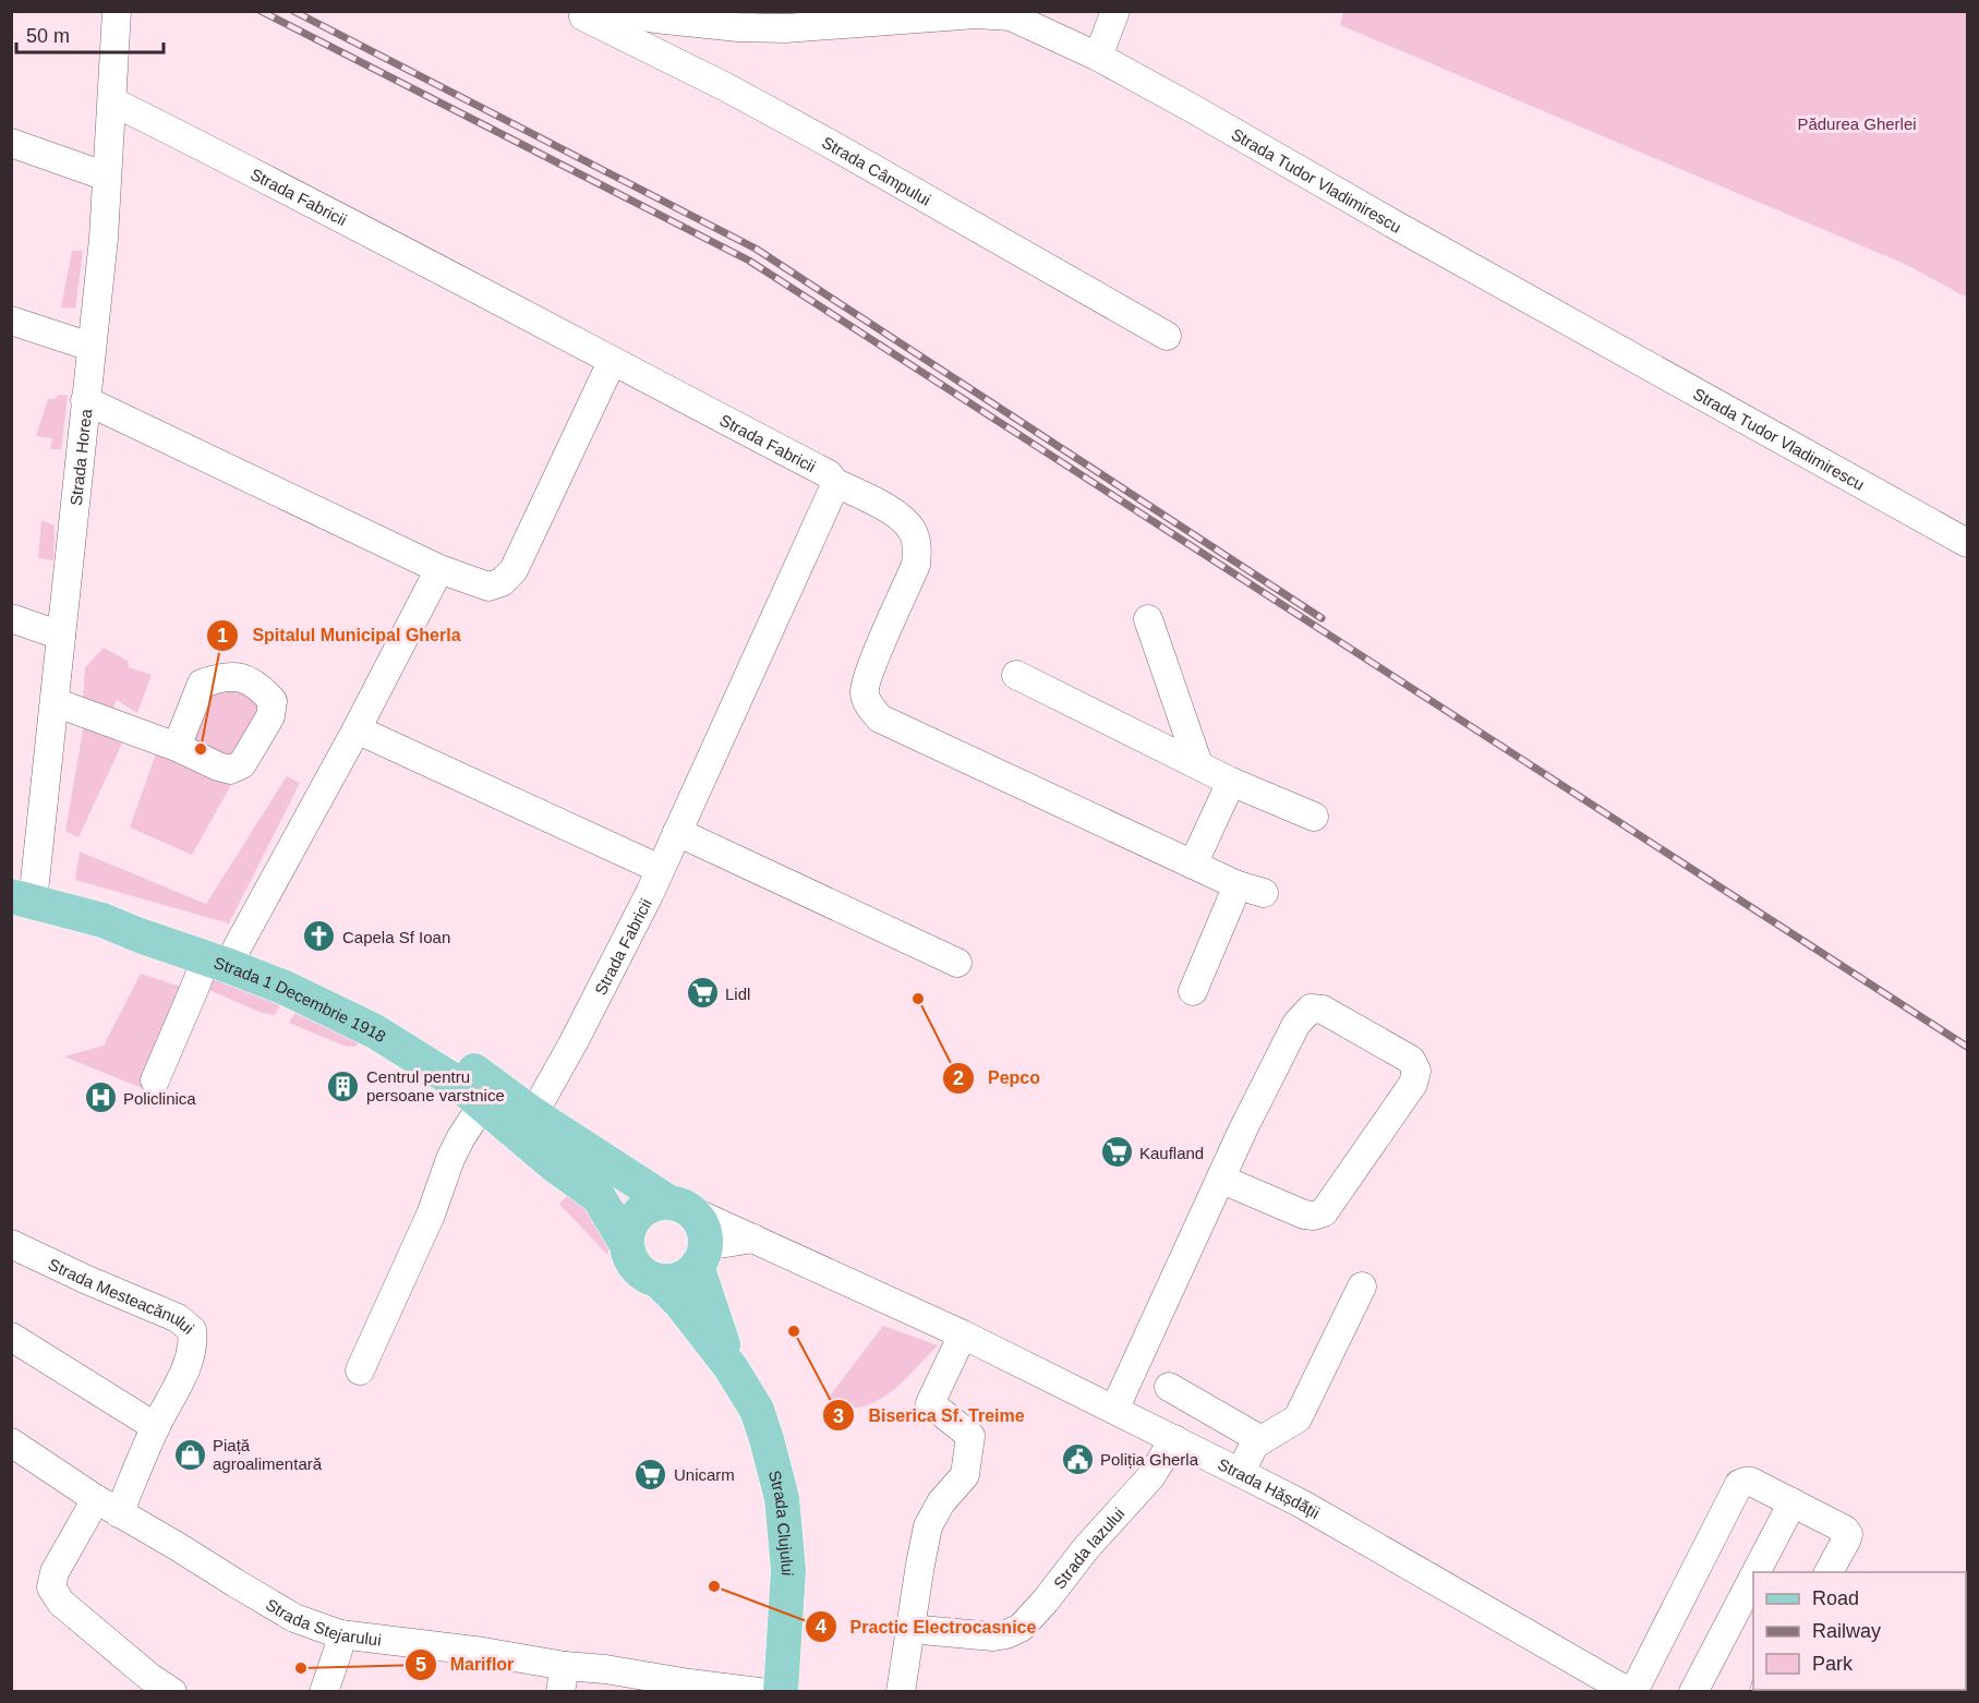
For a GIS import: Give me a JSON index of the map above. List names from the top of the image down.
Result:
{
  "streets": {
    "main road": ["Strada 1 Decembrie 1918", "Strada Clujului"],
    "street": [
      "Strada Câmpului",
      "Strada Tudor Vladimirescu",
      "Strada Fabricii",
      "Strada Horea",
      "Strada Mesteacănului",
      "Strada Hășdății",
      "Strada Iazului",
      "Strada Stejarului"
    ]
  },
  "crossings": [
    ["Strada Fabricii", "Strada Horea"],
    ["Strada Fabricii", "Strada Clujului"],
    ["Strada Horea", "Strada 1 Decembrie 1918"],
    ["Strada 1 Decembrie 1918", "Strada Clujului"],
    ["Strada Mesteacănului", "Strada Stejarului"],
    ["Strada Hășdății", "Strada Clujului"],
    ["Strada Hășdății", "Strada Iazului"]
  ],
  "parks": ["Pădurea Gherlei"],
  "places": {
    "other": [
      "Spitalul Municipal Gherla",
      "Pepco",
      "Biserica Sf. Treime",
      "Practic Electrocasnice",
      "Mariflor"
    ],
    "church": ["Capela Sf Ioan"],
    "supermarket": ["Lidl", "Kaufland", "Unicarm"],
    "building": ["Centrul pentru persoane varstnice"],
    "hospital": ["Policlinica"],
    "shop": ["Piață agroalimentară"],
    "public building": ["Poliția Gherla"]
  },
  "legend": ["Road", "Railway", "Park"],
  "scale_bar": "50 m"
}
